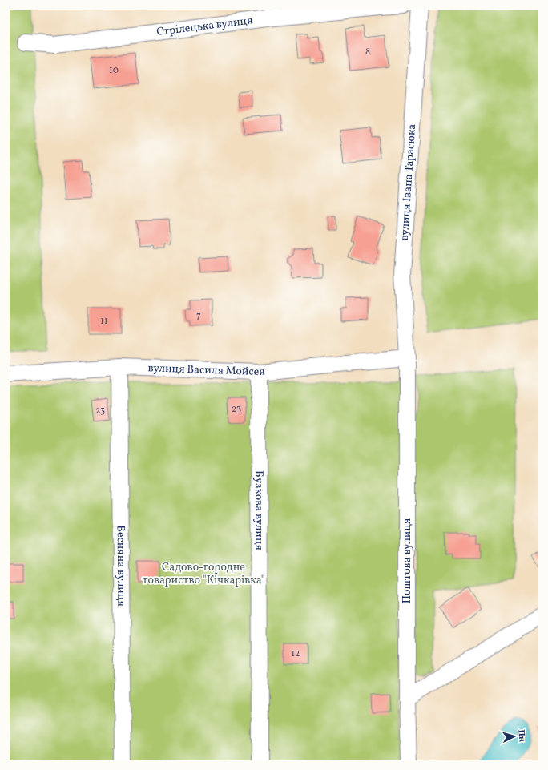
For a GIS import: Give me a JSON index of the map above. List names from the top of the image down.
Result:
{
  "streets": {
    "street": [
      "Стрілецька вулиця",
      "вулиця Івана Тарасюка",
      "вулиця Василя Мойсея",
      "Бузкова вулиця",
      "Поштова вулиця",
      "Весняна вулиця"
    ]
  },
  "crossings": [
    ["вулиця Івана Тарасюка", "вулиця Василя Мойсея"],
    ["вулиця Івана Тарасюка", "Поштова вулиця"],
    ["вулиця Василя Мойсея", "Бузкова вулиця"],
    ["вулиця Василя Мойсея", "Поштова вулиця"],
    ["вулиця Василя Мойсея", "Весняна вулиця"]
  ],
  "parks": ["Садово-городне товариство \"Кічкарівка\""],
  "house_numbers": [
    "8",
    "10",
    "7",
    "11",
    "23",
    "23",
    "12"
  ],
  "north": "right"
}
